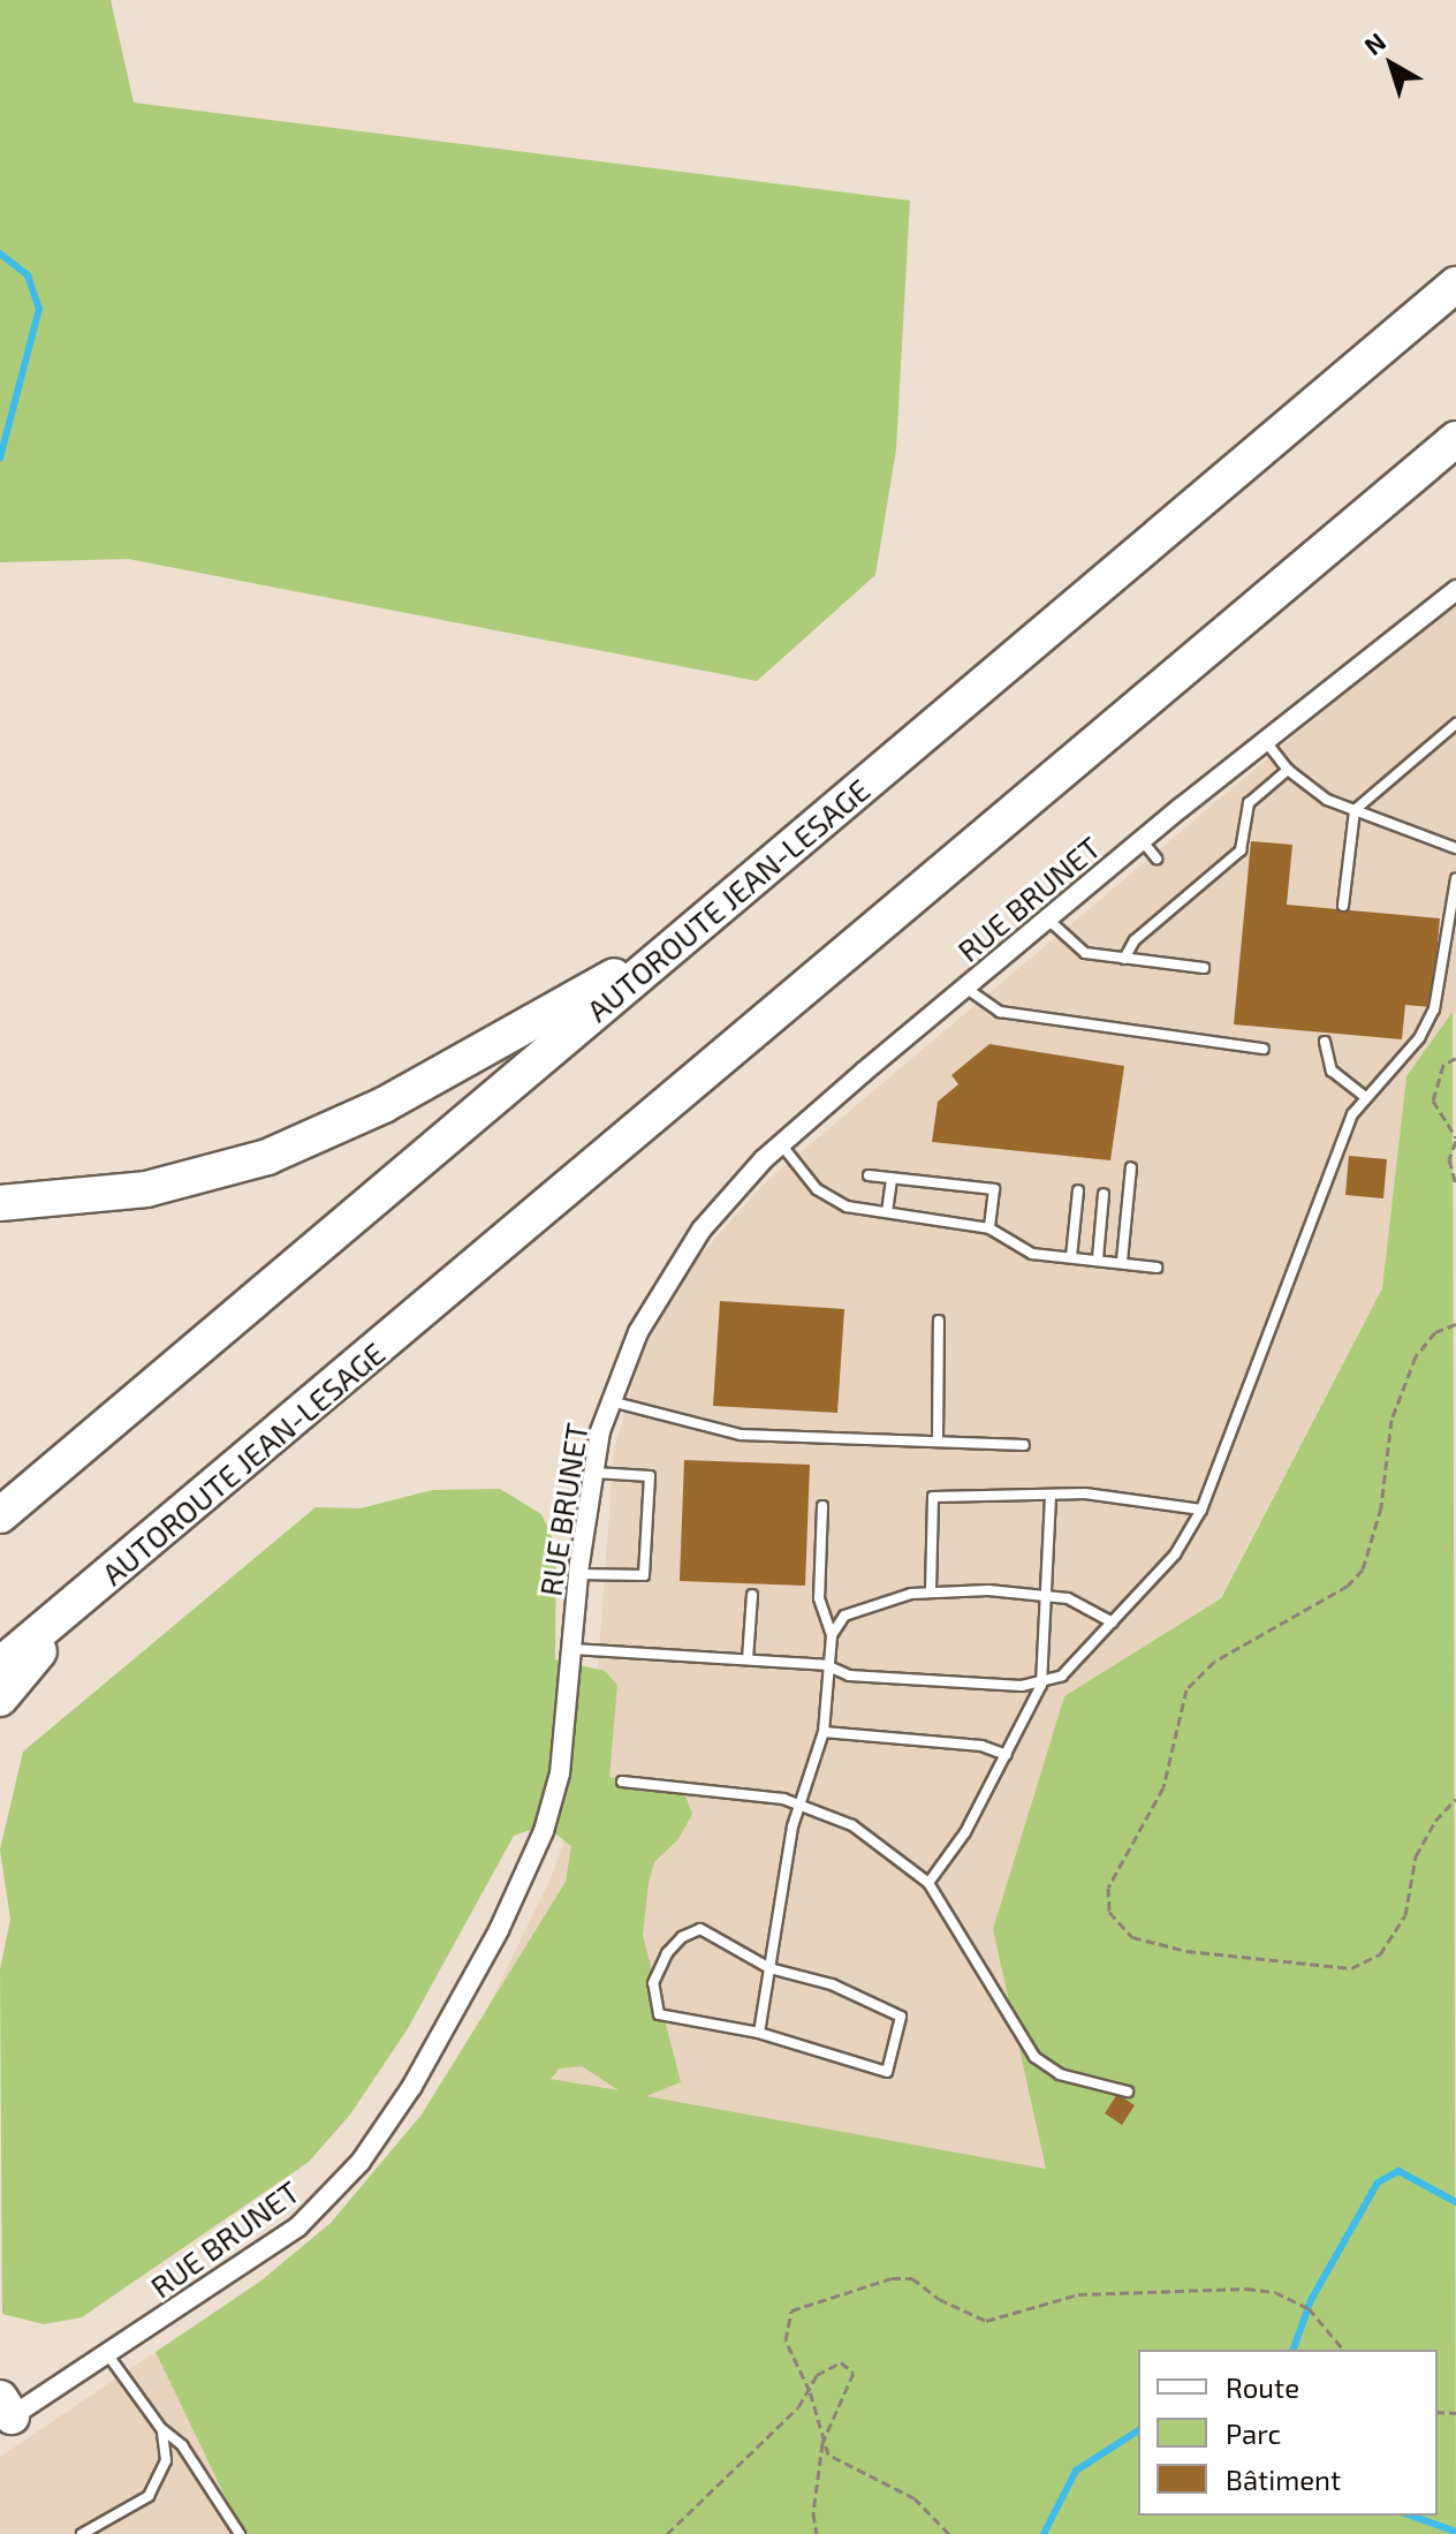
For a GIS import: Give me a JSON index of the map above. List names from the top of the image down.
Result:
{
  "streets": {
    "highway": ["AUTOROUTE JEAN-LESAGE"],
    "street": ["RUE BRUNET"]
  },
  "legend": ["Route", "Parc", "Bâtiment"],
  "north": "top left"
}
